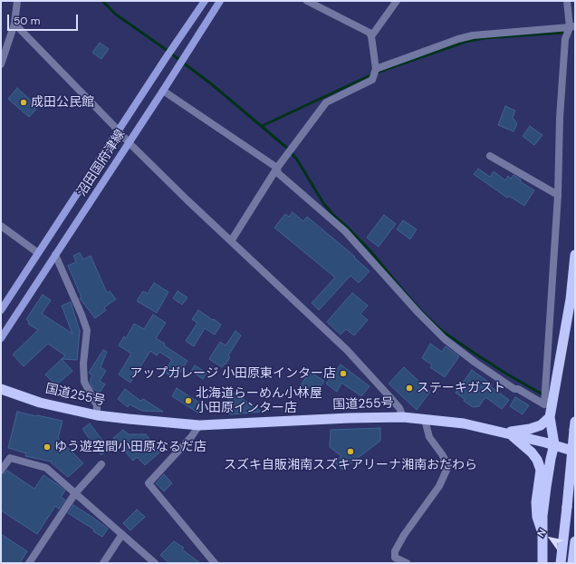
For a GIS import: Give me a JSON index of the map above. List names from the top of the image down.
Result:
{
  "streets": {
    "highway": ["国道255号"],
    "main road": ["沼田国府津線"]
  },
  "places": [
    "成田公民館",
    "アップガレージ 小田原東インター店",
    "ステーキガスト",
    "北海道らーめん小林屋 小田原インター店",
    "ゆう遊空間小田原なるだ店",
    "スズキ自販湘南スズキアリーナ湘南おだわら"
  ],
  "scale_bar": "50 m",
  "north": "top left"
}
